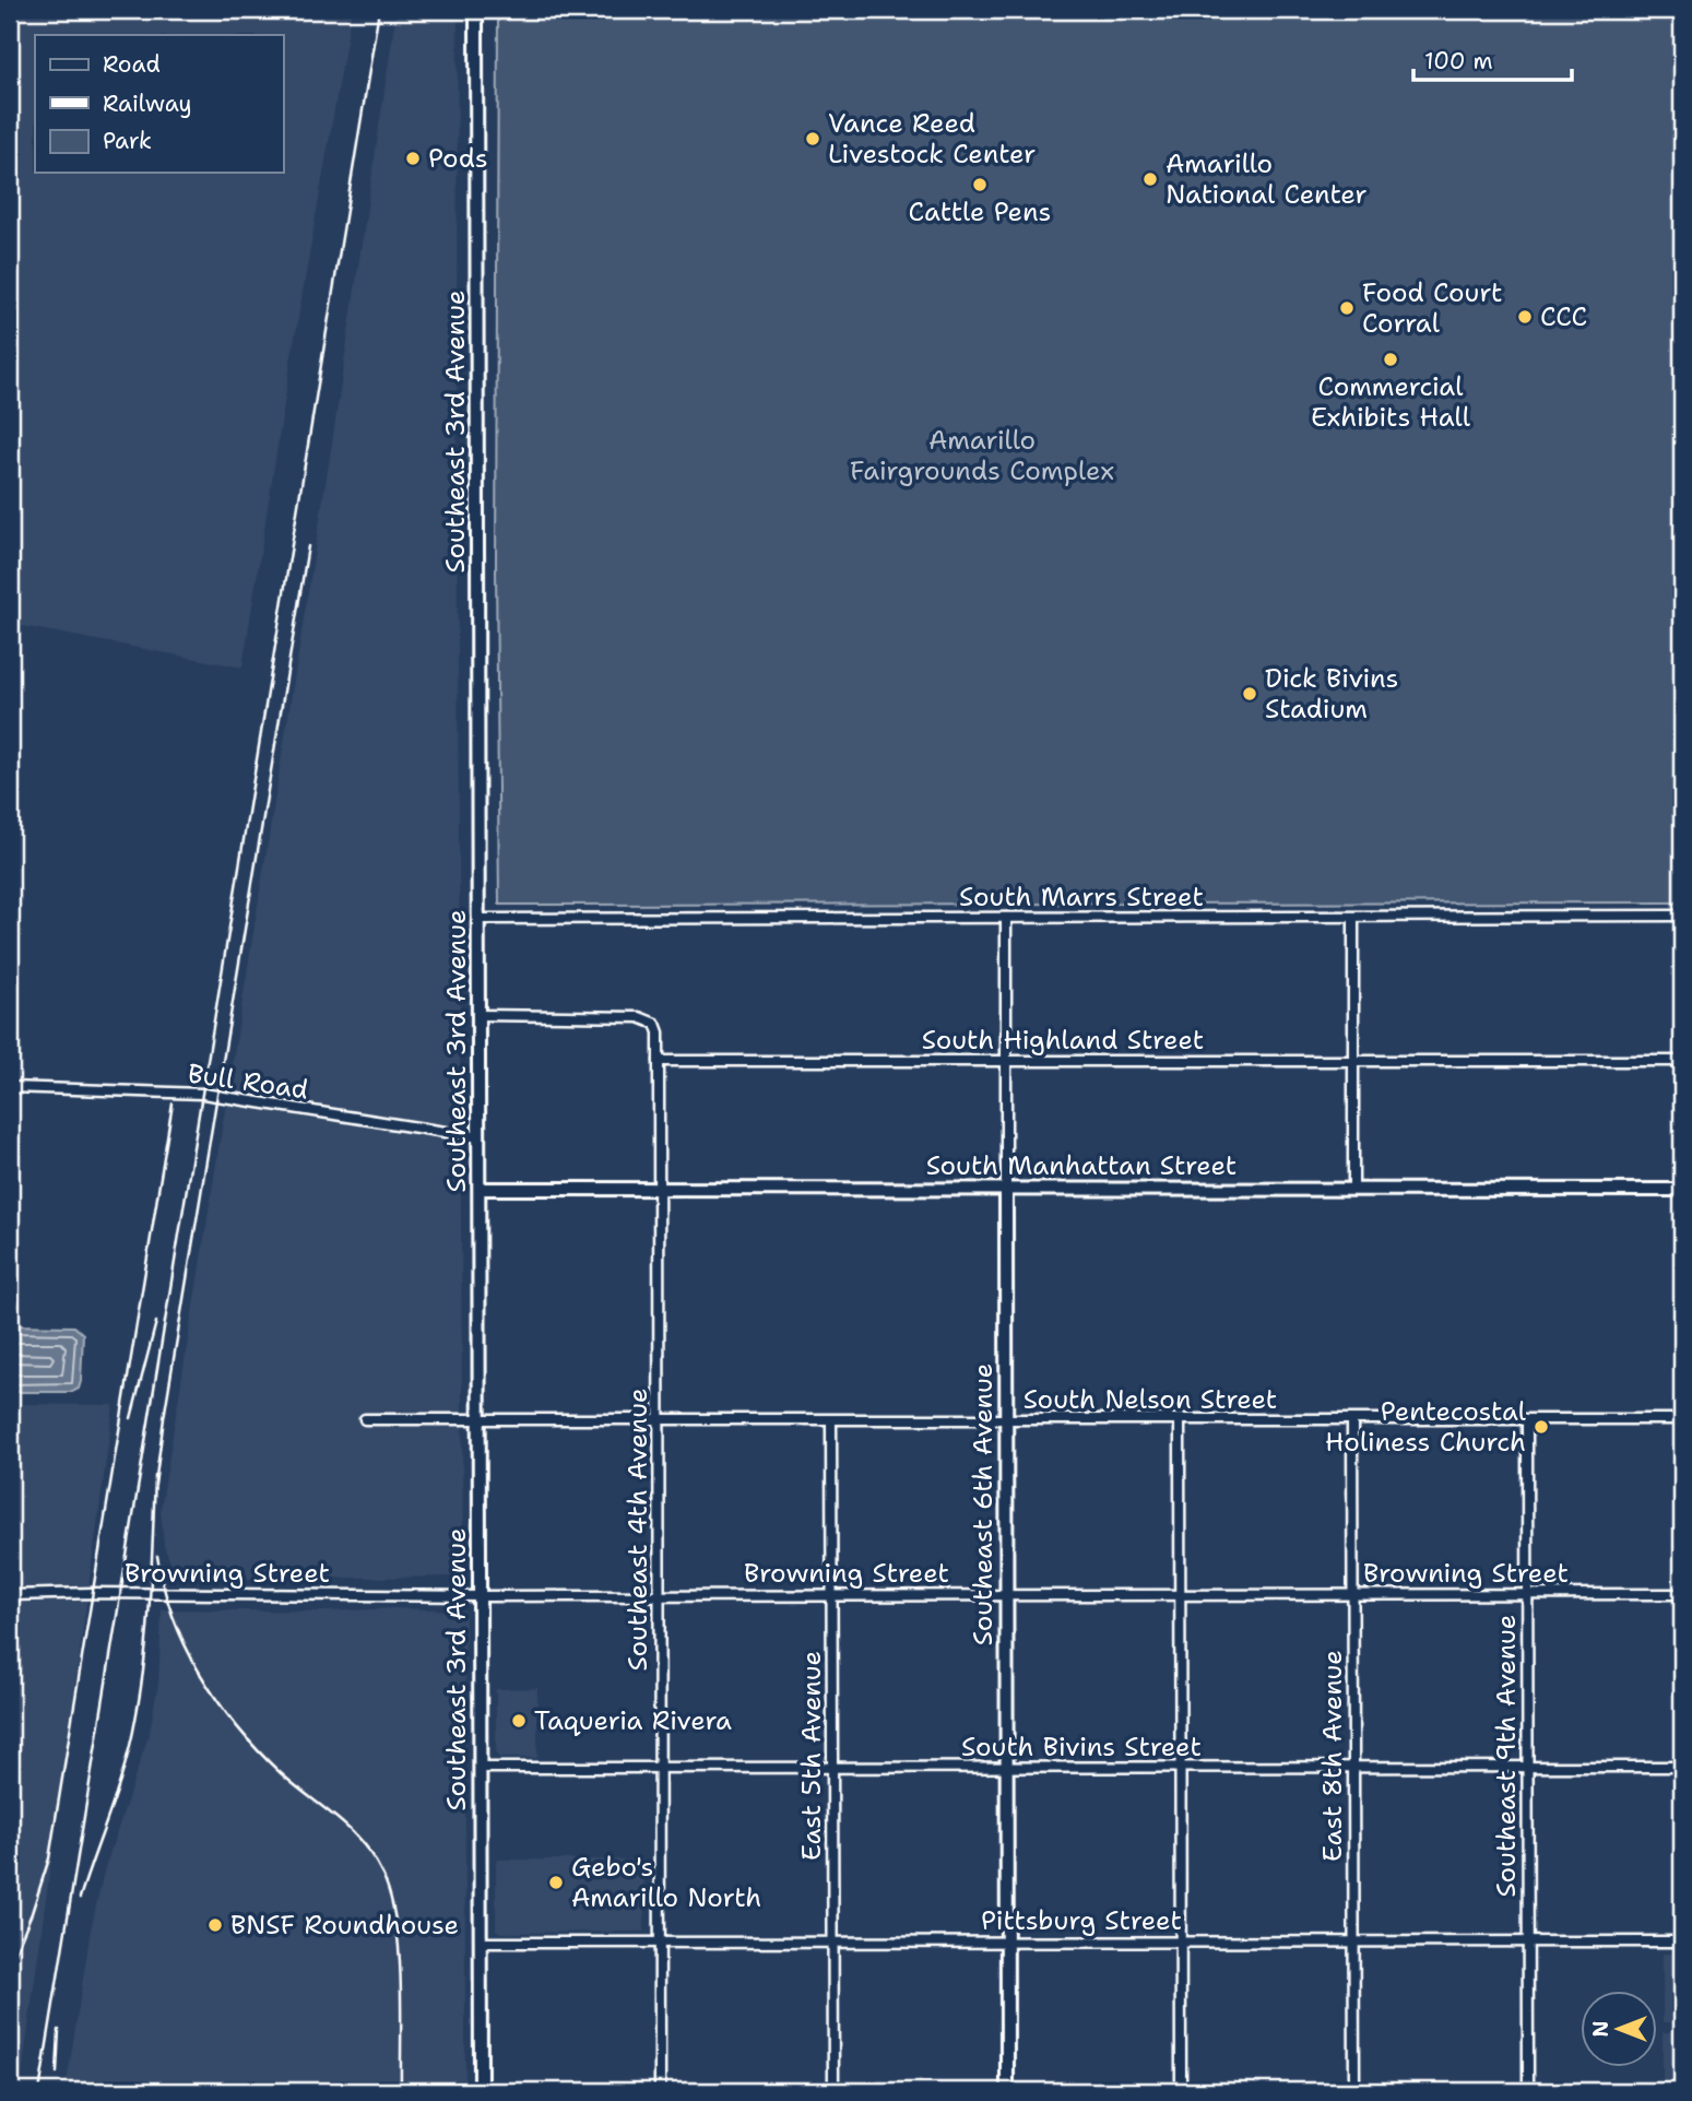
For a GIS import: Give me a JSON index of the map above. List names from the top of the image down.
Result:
{
  "streets": {
    "street": [
      "Southeast 3rd Avenue",
      "South Marrs Street",
      "South Highland Street",
      "Bull Road",
      "South Manhattan Street",
      "South Nelson Street",
      "Southeast 6th Avenue",
      "Southeast 4th Avenue",
      "Browning Street",
      "South Bivins Street",
      "East 5th Avenue",
      "East 8th Avenue",
      "Southeast 9th Avenue",
      "Pittsburg Street"
    ]
  },
  "crossings": [
    ["Southeast 3rd Avenue", "South Marrs Street"],
    ["Southeast 3rd Avenue", "Bull Road"],
    ["Southeast 3rd Avenue", "South Manhattan Street"],
    ["Southeast 3rd Avenue", "South Nelson Street"],
    ["Southeast 3rd Avenue", "Browning Street"],
    ["Southeast 3rd Avenue", "South Bivins Street"],
    ["Southeast 3rd Avenue", "Pittsburg Street"],
    ["South Marrs Street", "Southeast 6th Avenue"],
    ["South Highland Street", "Southeast 6th Avenue"],
    ["South Highland Street", "Southeast 4th Avenue"],
    ["South Manhattan Street", "Southeast 6th Avenue"],
    ["South Manhattan Street", "Southeast 4th Avenue"],
    ["South Nelson Street", "Southeast 6th Avenue"],
    ["South Nelson Street", "Southeast 4th Avenue"],
    ["South Nelson Street", "East 5th Avenue"],
    ["South Nelson Street", "East 8th Avenue"],
    ["South Nelson Street", "Southeast 9th Avenue"],
    ["Southeast 6th Avenue", "Browning Street"],
    ["Southeast 6th Avenue", "South Bivins Street"],
    ["Southeast 6th Avenue", "Pittsburg Street"],
    ["Southeast 4th Avenue", "Browning Street"],
    ["Southeast 4th Avenue", "South Bivins Street"],
    ["Southeast 4th Avenue", "Pittsburg Street"],
    ["Browning Street", "East 5th Avenue"],
    ["Browning Street", "East 8th Avenue"],
    ["Browning Street", "Southeast 9th Avenue"],
    ["South Bivins Street", "East 5th Avenue"],
    ["South Bivins Street", "East 8th Avenue"],
    ["South Bivins Street", "Southeast 9th Avenue"],
    ["East 5th Avenue", "Pittsburg Street"],
    ["East 8th Avenue", "Pittsburg Street"],
    ["Southeast 9th Avenue", "Pittsburg Street"]
  ],
  "parks": ["Amarillo Fairgrounds Complex"],
  "places": [
    "Vance Reed Livestock Center",
    "Pods",
    "Amarillo National Center",
    "Cattle Pens",
    "Food Court Corral",
    "CCC",
    "Commercial Exhibits Hall",
    "Dick Bivins Stadium",
    "Pentecostal Holiness Church",
    "Taqueria Rivera",
    "Gebo's Amarillo North",
    "BNSF Roundhouse"
  ],
  "legend": ["Road", "Railway", "Park"],
  "scale_bar": "100 m",
  "north": "left"
}
